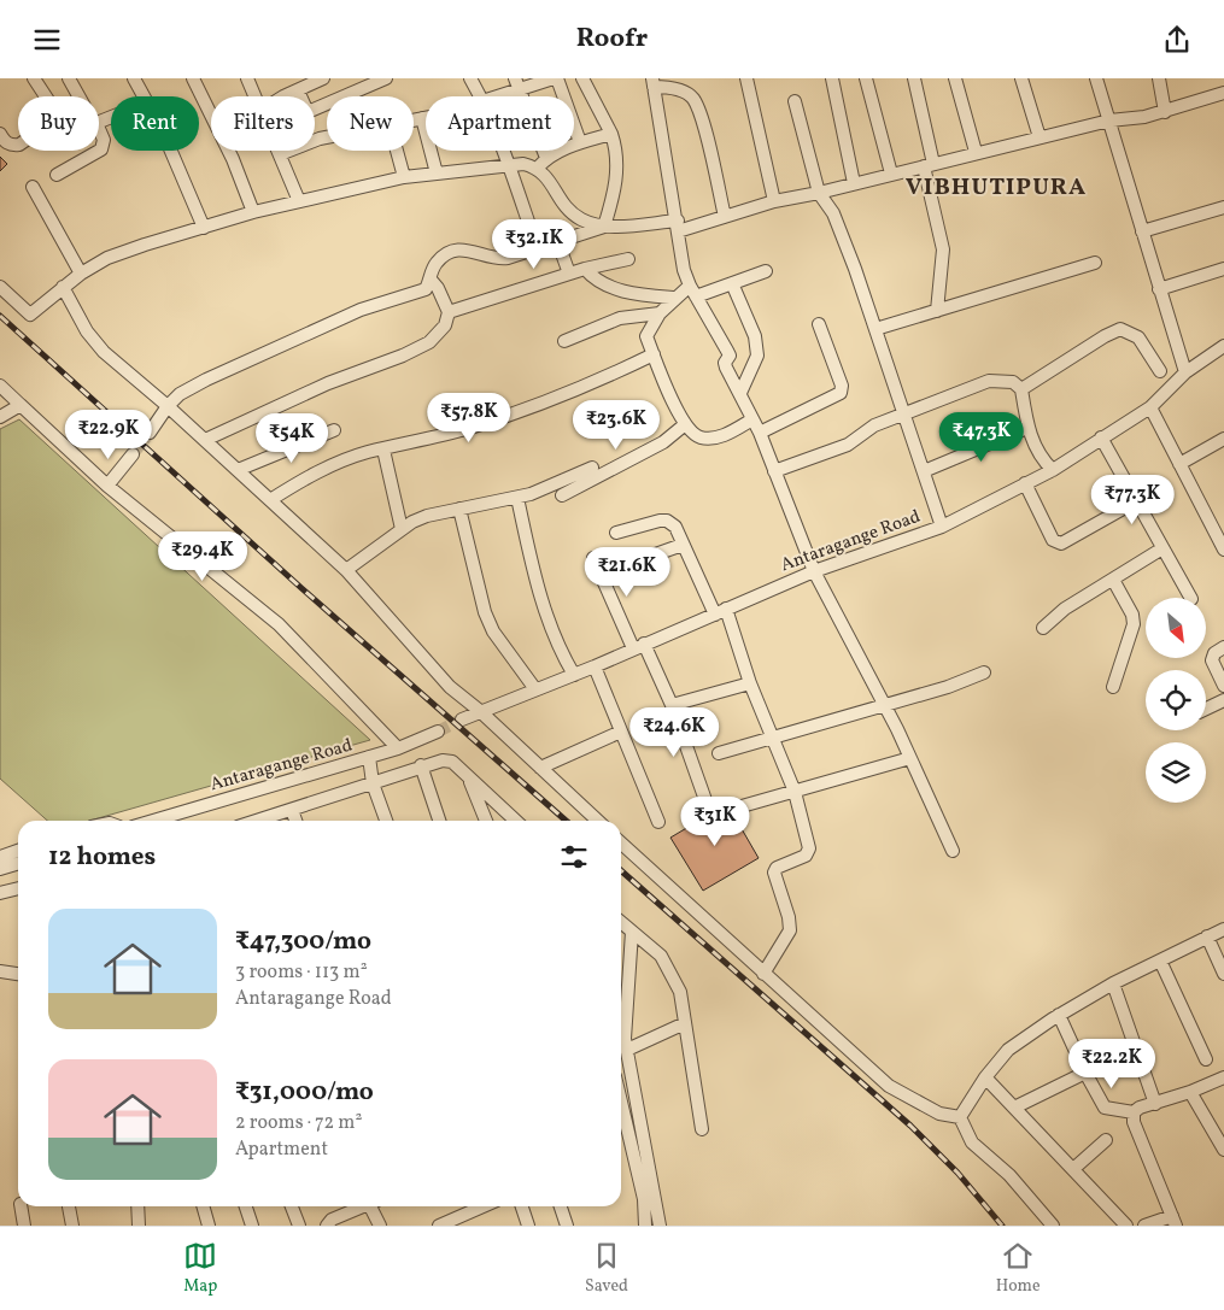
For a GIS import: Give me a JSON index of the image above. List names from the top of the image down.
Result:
{
  "streets": {
    "street": ["Antaragange Road"]
  },
  "districts": ["VIBHUTIPURA"],
  "north": "bottom right",
  "page": {
    "header": "Roofr",
    "chip": [
      "Buy",
      "Rent",
      "Filters",
      "New",
      "Apartment"
    ],
    "price": [
      "₹32.1K",
      "₹57.8K",
      "₹23.6K",
      "₹22.9K",
      "₹47.3K",
      "₹54K",
      "₹77.3K",
      "₹29.4K",
      "₹21.6K",
      "₹24.6K",
      "₹31K",
      "₹22.2K"
    ],
    "heading": "12 homes",
    "list": [
      {
        "name": "₹47,300/mo",
        "note": "3 rooms · 113 m² · Antaragange Road"
      },
      {
        "name": "₹31,000/mo",
        "note": "2 rooms · 72 m² · Apartment"
      }
    ],
    "tabs": ["Map", "Saved", "Home"]
  }
}
